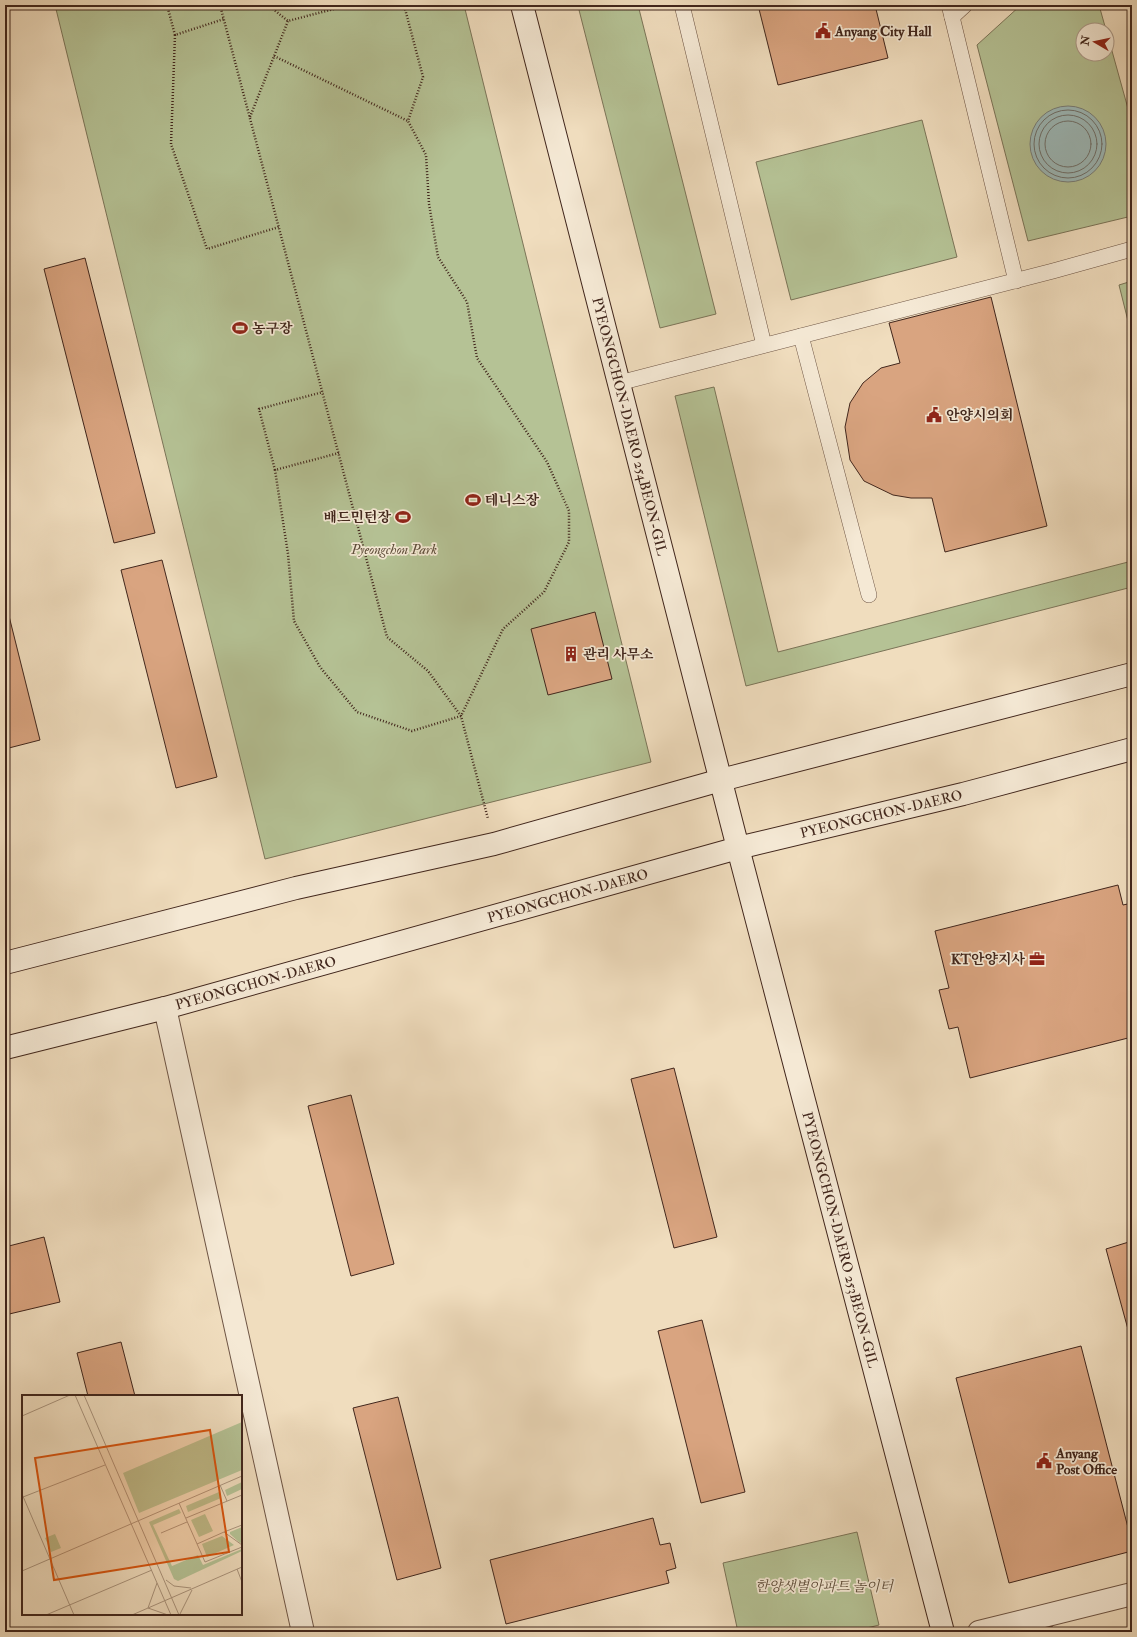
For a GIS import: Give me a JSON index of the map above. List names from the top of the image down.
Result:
{
  "streets": {
    "street": ["PYEONGCHON-DAERO 254BEON-GIL", "PYEONGCHON-DAERO", "PYEONGCHON-DAERO 253BEON-GIL"]
  },
  "crossings": [
    ["PYEONGCHON-DAERO 254BEON-GIL", "PYEONGCHON-DAERO"],
    ["PYEONGCHON-DAERO 254BEON-GIL", "PYEONGCHON-DAERO 253BEON-GIL"],
    ["PYEONGCHON-DAERO", "PYEONGCHON-DAERO 253BEON-GIL"]
  ],
  "parks": ["Pyeongchon Park", "한양샛별아파트 놀이터"],
  "places": {
    "public building": ["Anyang City Hall", "안양시의회", "Anyang Post Office"],
    "sports": ["농구장", "테니스장", "배드민턴장"],
    "building": ["관리 사무소"],
    "office": ["KT안양지사"]
  },
  "north": "left"
}
